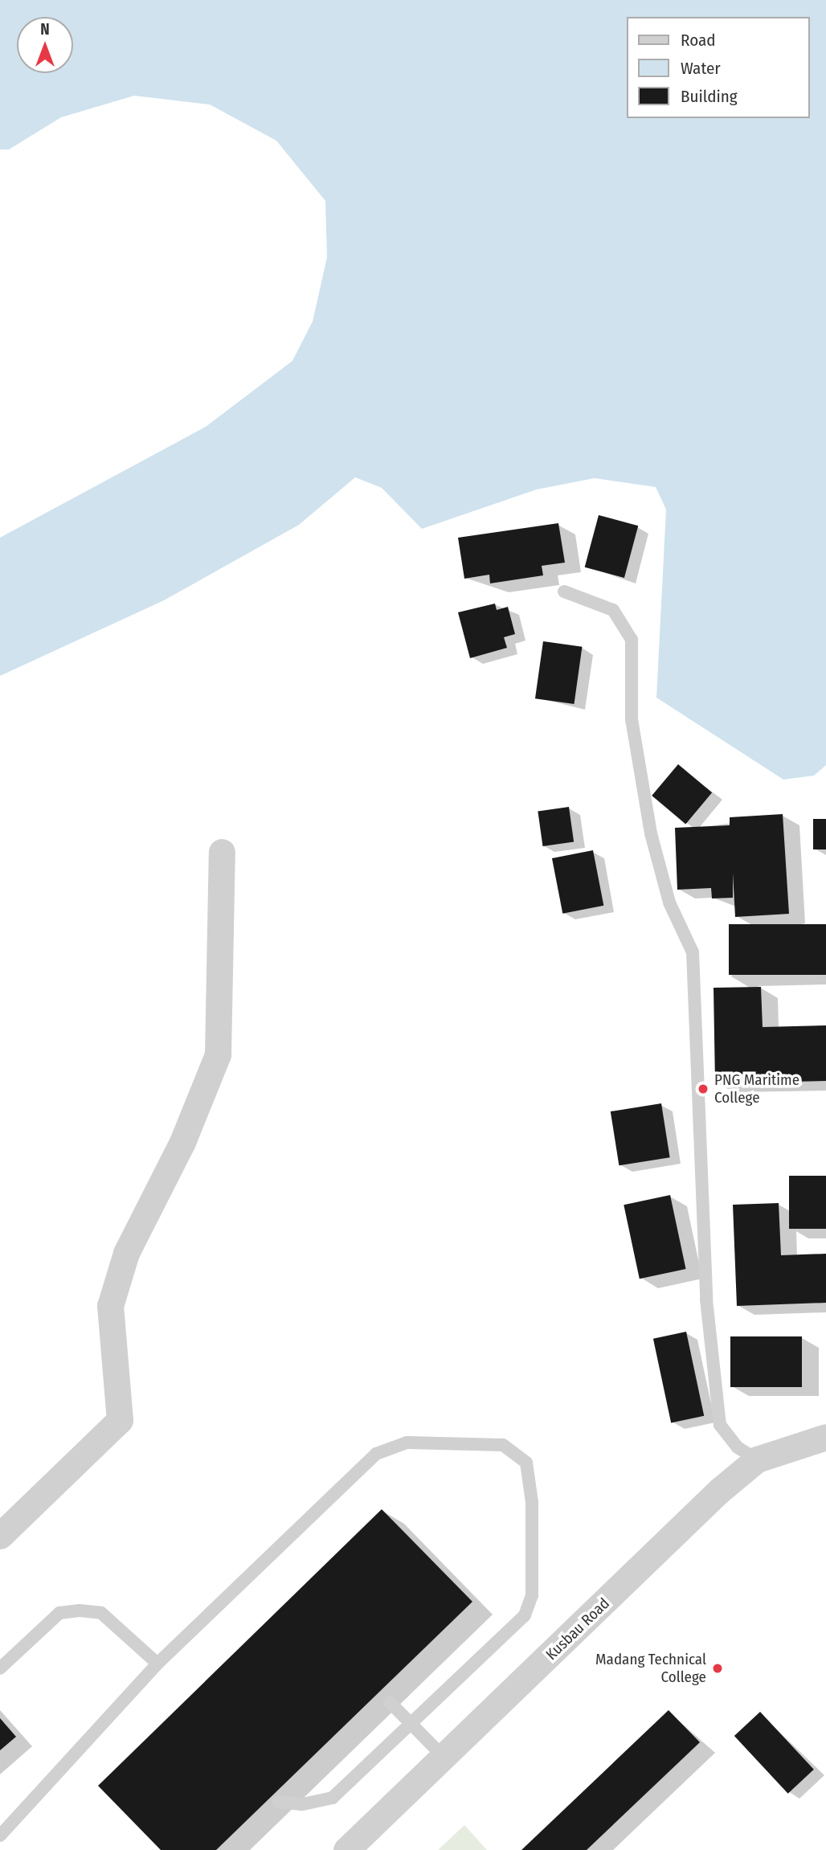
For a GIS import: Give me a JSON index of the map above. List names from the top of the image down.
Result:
{
  "streets": {
    "street": ["Kusbau Road"]
  },
  "places": ["PNG Maritime College", "Madang Technical College"],
  "legend": ["Road", "Water", "Building"],
  "north": "top"
}
